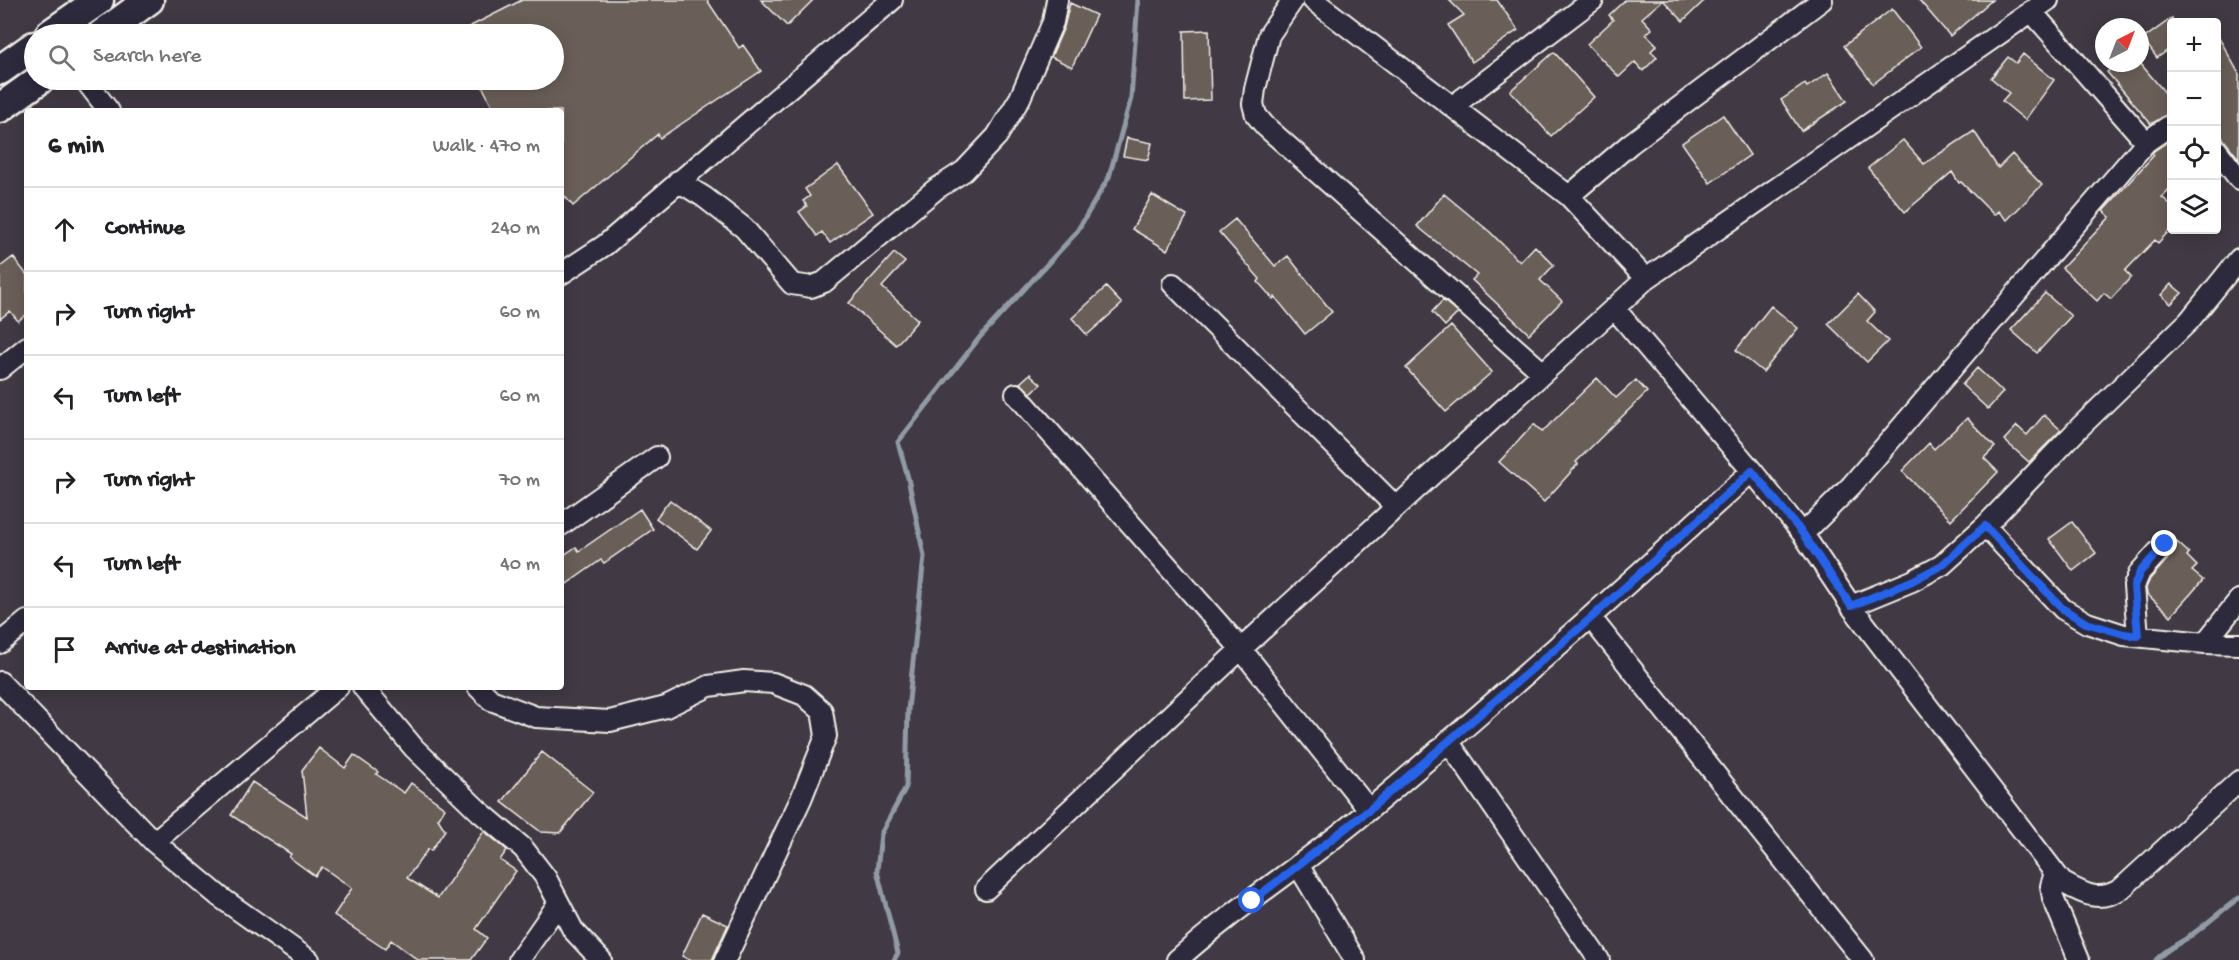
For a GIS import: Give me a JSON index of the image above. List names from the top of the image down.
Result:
{
  "north": "top right",
  "page": {
    "map_buttons": ["+", "−"],
    "search": "Search here",
    "heading": ["6 min", "Walk · 470 m"],
    "list": [
      ["Continue", "240 m"],
      ["Turn right", "60 m"],
      ["Turn left", "60 m"],
      ["Turn right", "70 m"],
      ["Turn left", "40 m"],
      "Arrive at destination"
    ]
  }
}
